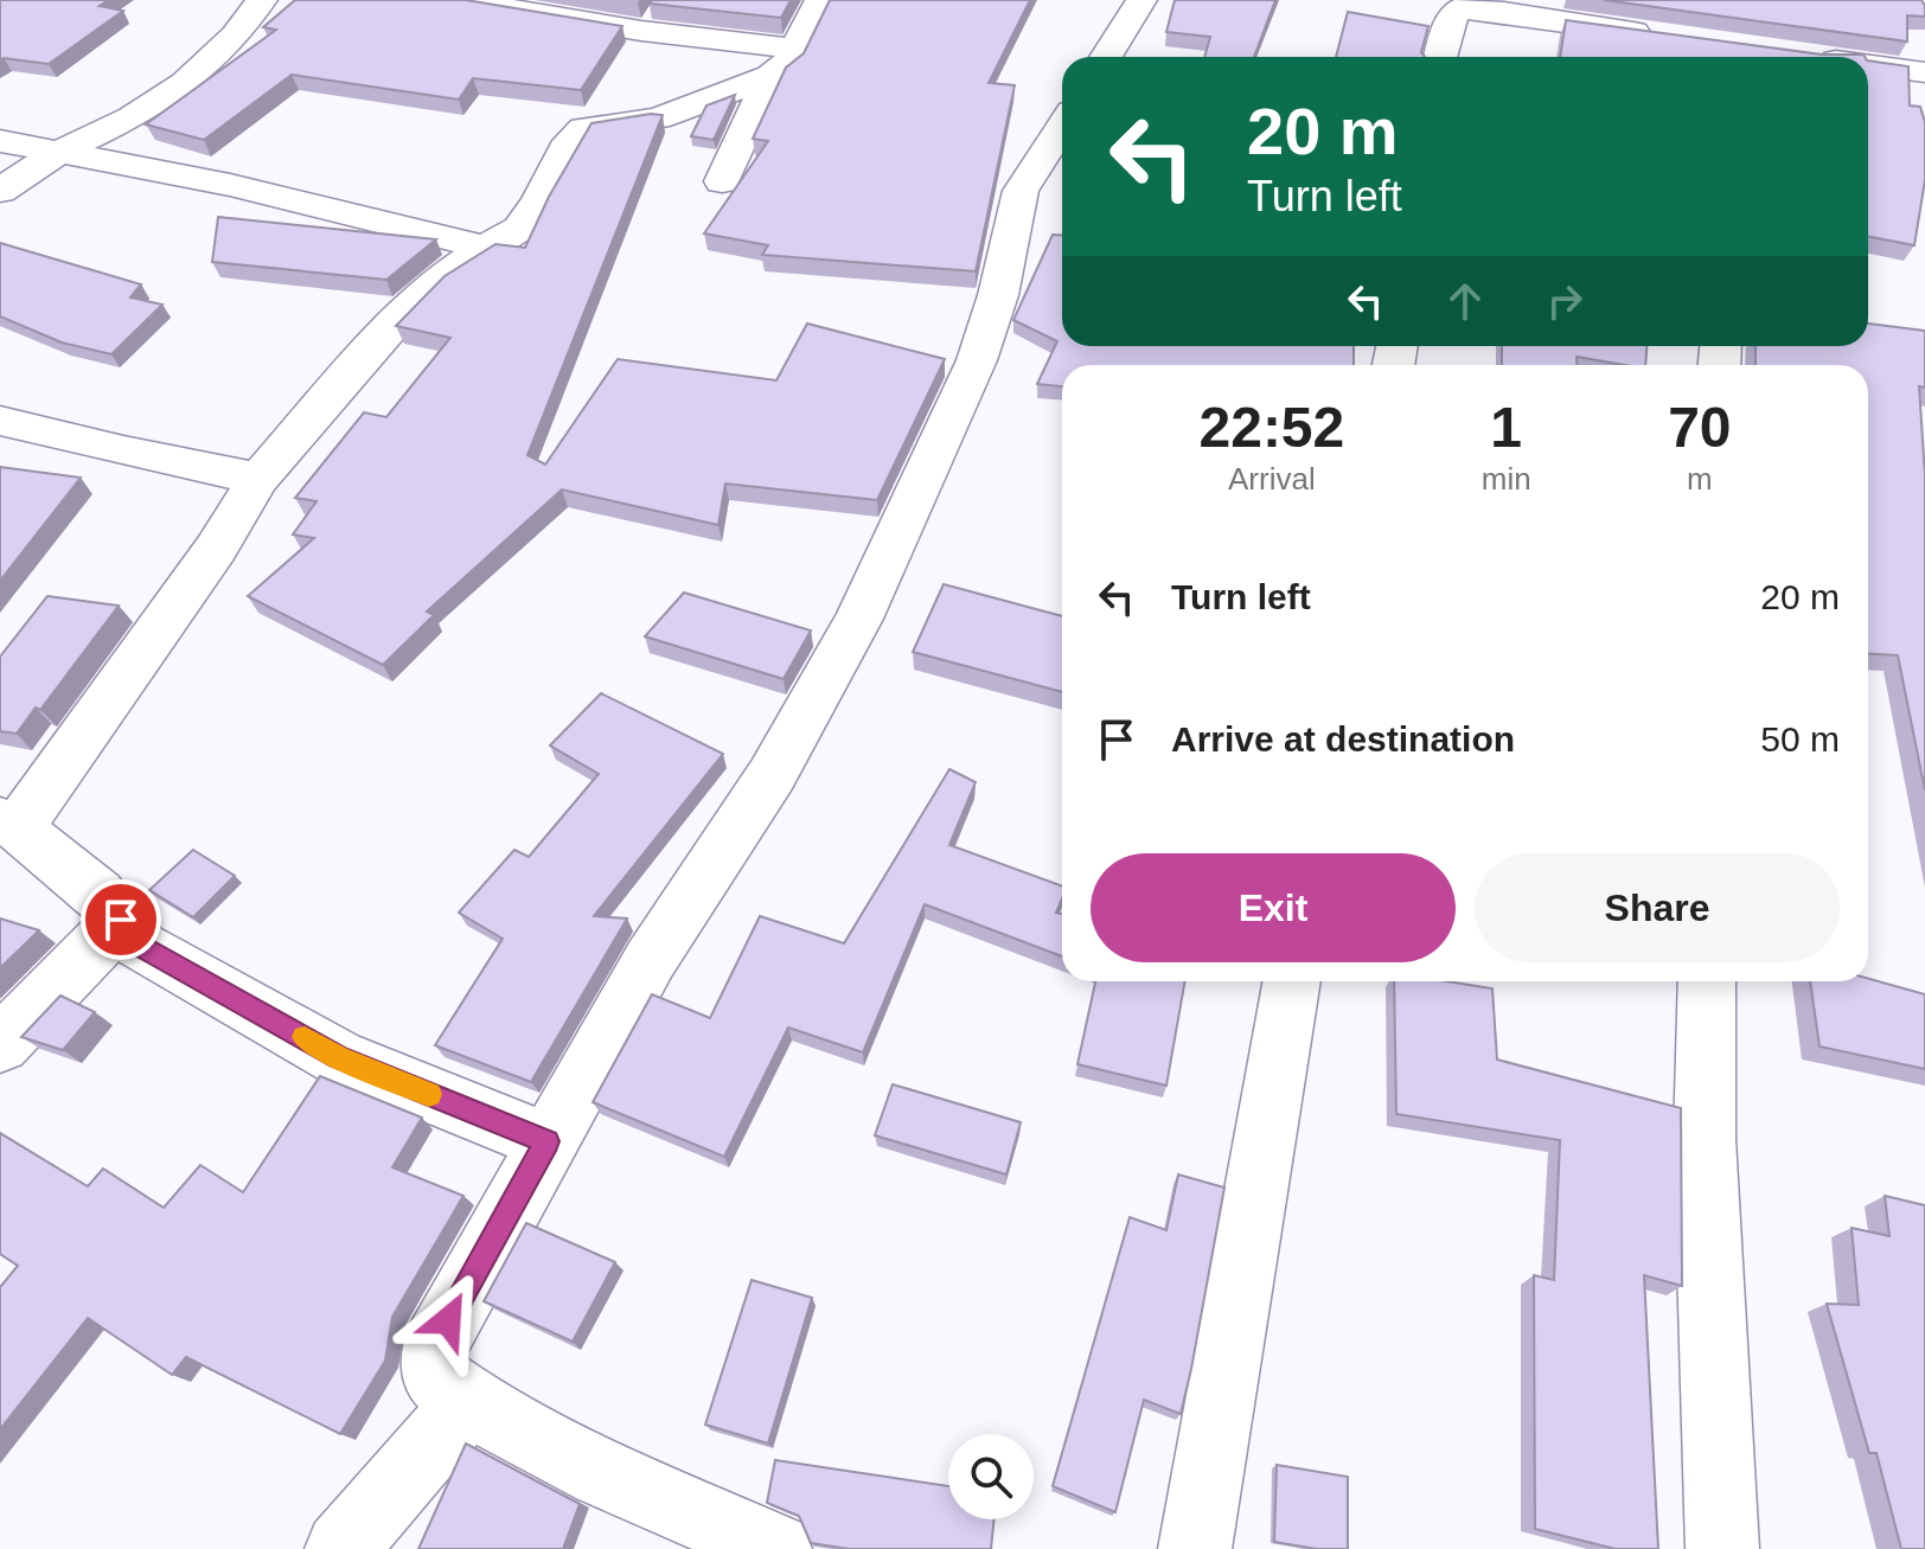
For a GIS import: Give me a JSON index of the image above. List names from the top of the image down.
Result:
{
  "page": {
    "turn": ["20 m", "Turn left"],
    "eta": [
      "22:52",
      "Arrival",
      "1",
      "min",
      "70",
      "m"
    ],
    "list": [
      {
        "name": "Turn left",
        "value": "20 m"
      },
      {
        "name": "Arrive at destination",
        "value": "50 m"
      }
    ],
    "buttons": ["Exit", "Share"]
  }
}
